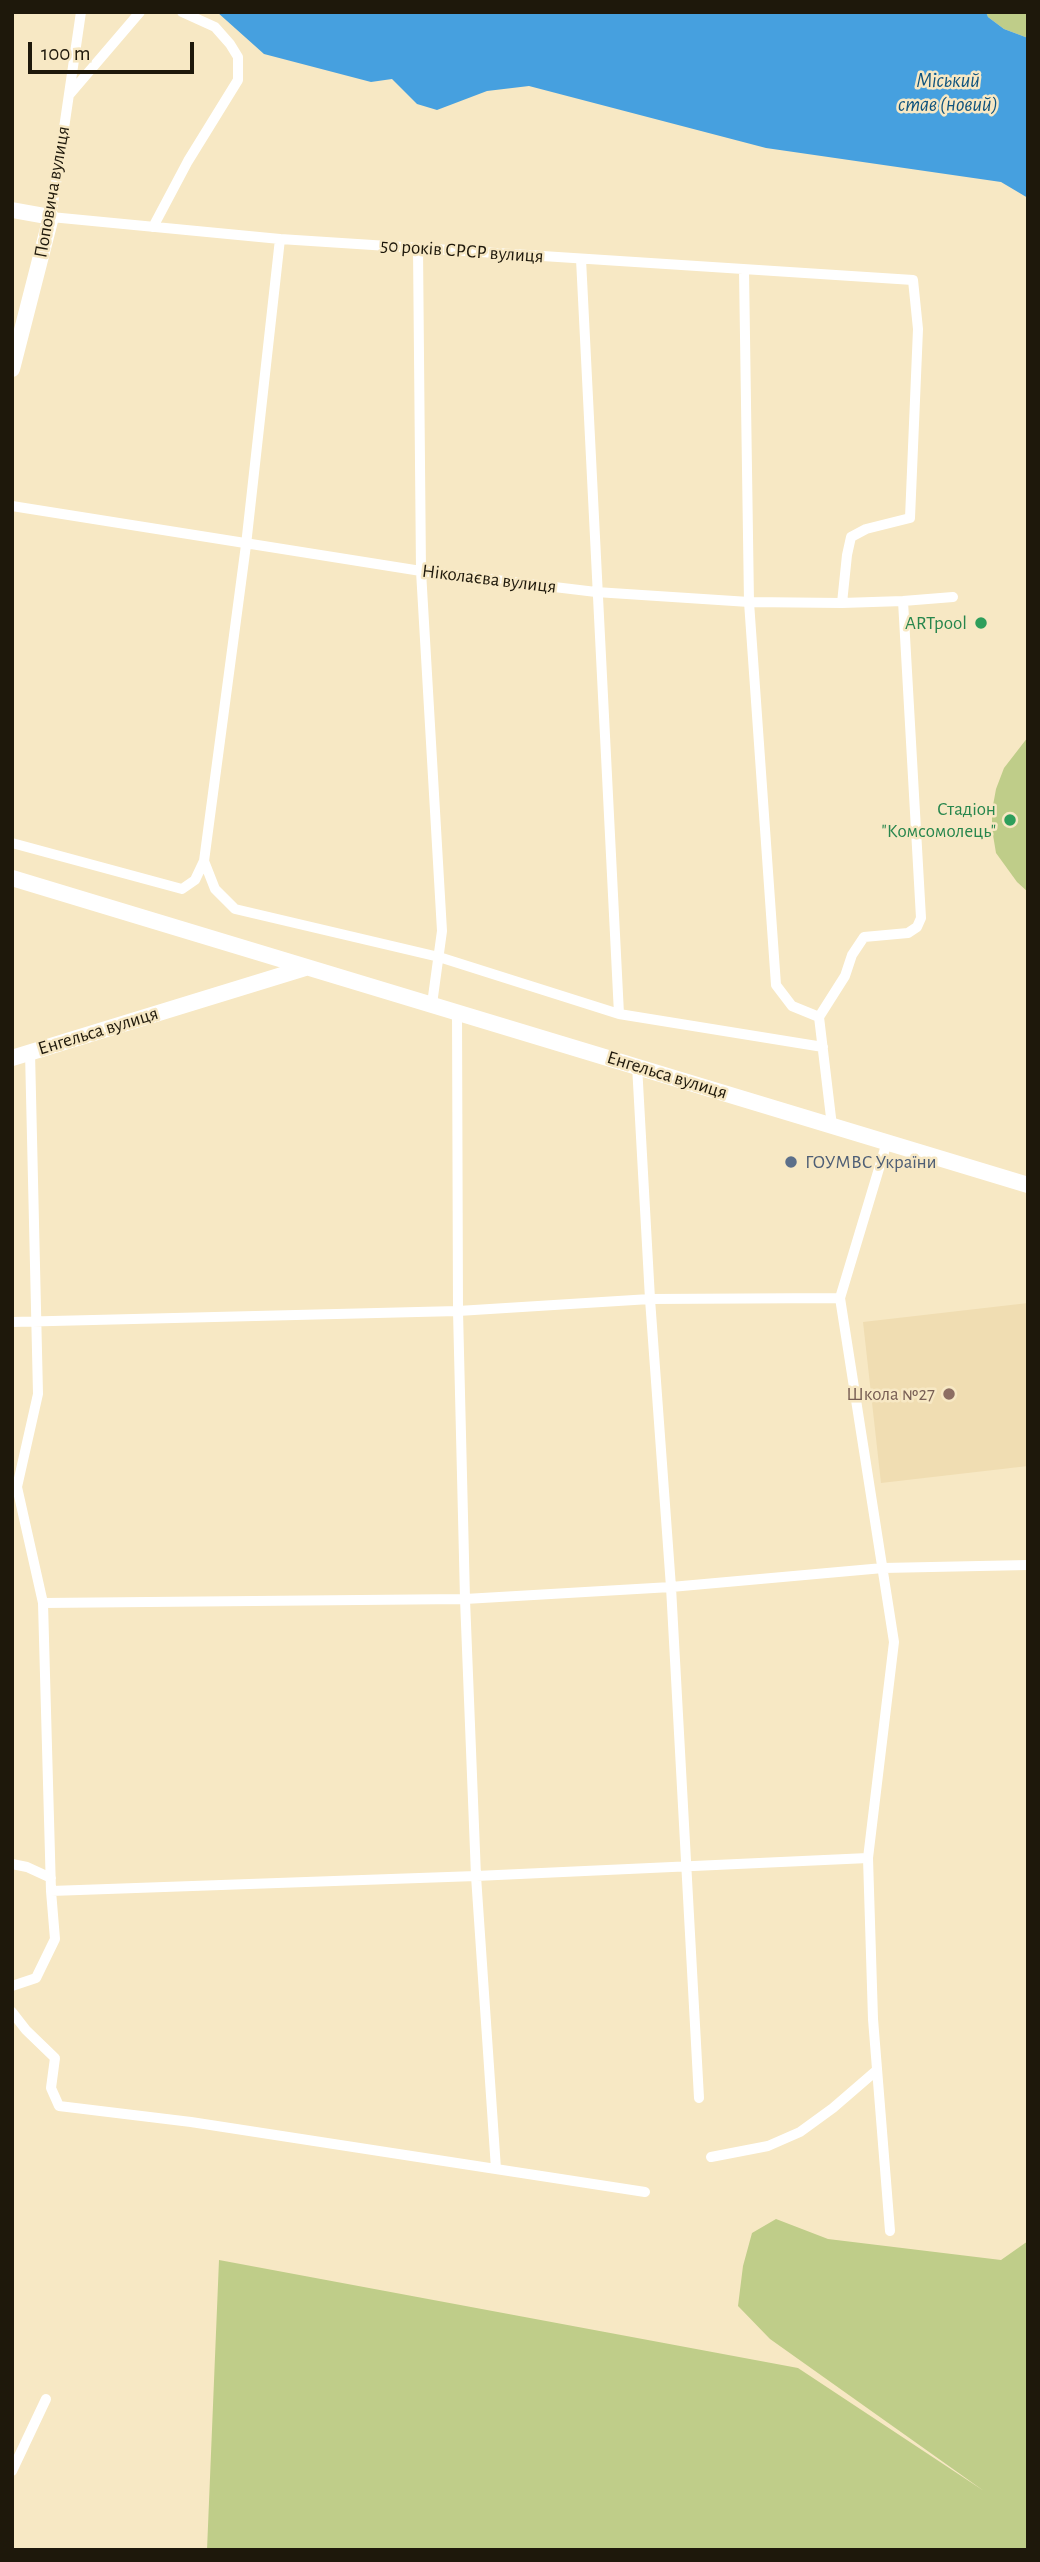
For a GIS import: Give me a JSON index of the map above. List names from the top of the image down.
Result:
{
  "streets": {
    "street": [
      "Поповича вулиця",
      "50 років СРСР вулиця",
      "Ніколаєва вулиця",
      "Енгельса вулиця"
    ]
  },
  "crossings": [
    ["Поповича вулиця", "50 років СРСР вулиця"],
    ["50 років СРСР вулиця", "Ніколаєва вулиця"]
  ],
  "water": ["Міський став (новий)"],
  "places": [
    "ARTpool",
    "Стадіон \"Комсомолець\"",
    "ГОУМВС України",
    "Школа №27"
  ],
  "scale_bar": "100 m"
}
